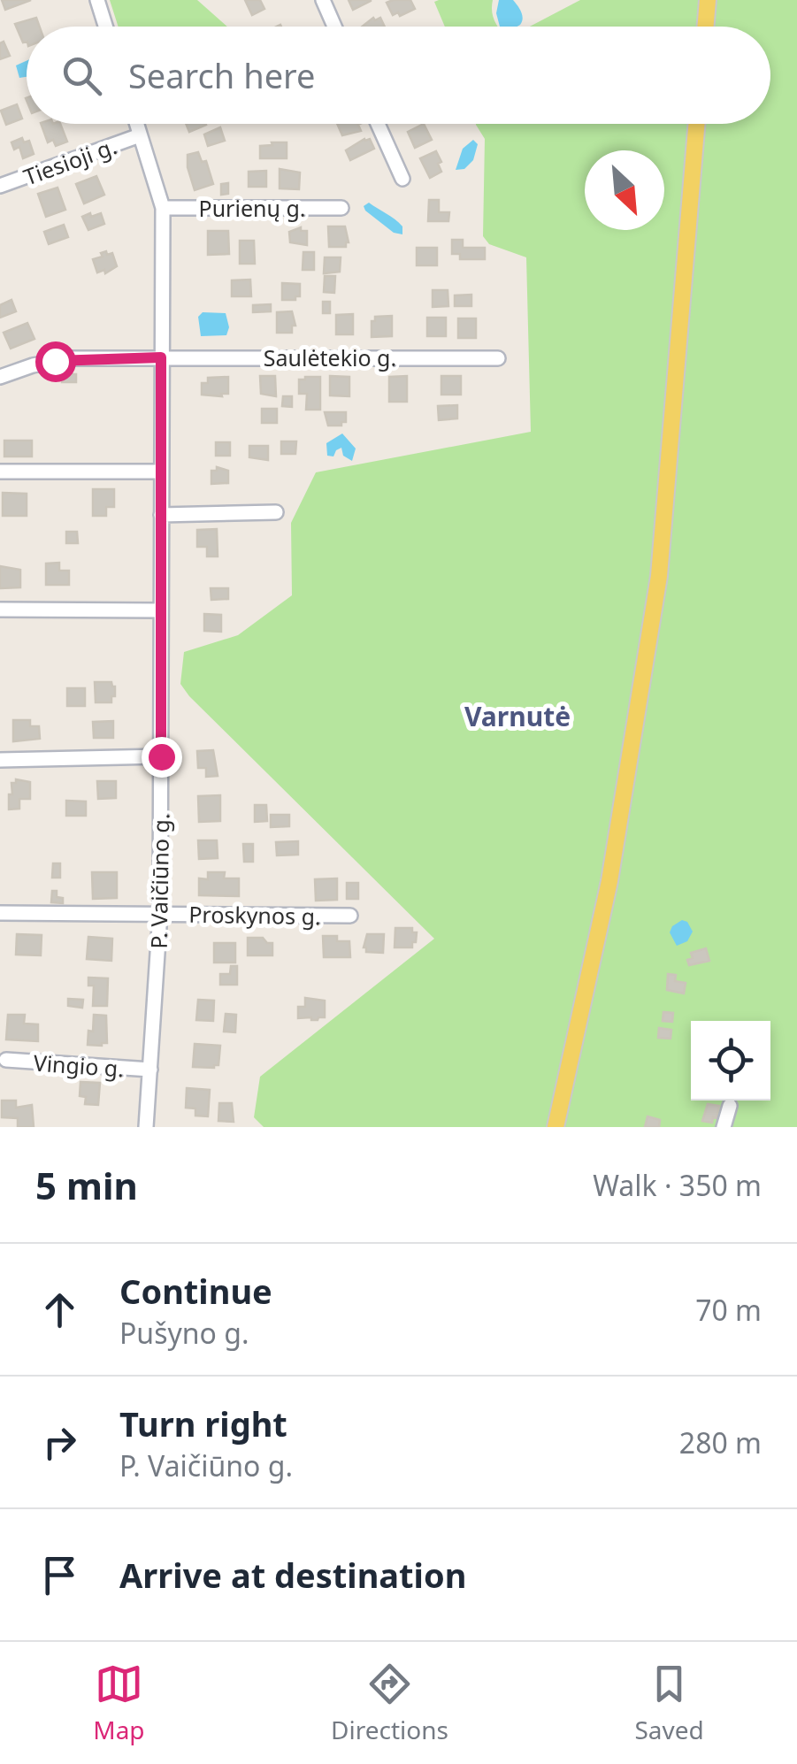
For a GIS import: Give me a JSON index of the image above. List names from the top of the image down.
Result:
{
  "streets": {
    "street": [
      "Tiesioji g.",
      "Purienų g.",
      "Saulėtekio g.",
      "P. Vaičiūno g.",
      "Proskynos g.",
      "Vingio g."
    ]
  },
  "crossings": [
    ["Tiesioji g.", "P. Vaičiūno g."],
    ["Purienų g.", "P. Vaičiūno g."],
    ["Saulėtekio g.", "P. Vaičiūno g."],
    ["P. Vaičiūno g.", "Proskynos g."],
    ["P. Vaičiūno g.", "Vingio g."]
  ],
  "districts": ["Varnutė"],
  "north": "bottom right",
  "page": {
    "search": "Search here",
    "heading": ["5 min", "Walk · 350 m"],
    "list": [
      ["Continue", "Pušyno g.", "70 m"],
      ["Turn right", "P. Vaičiūno g.", "280 m"],
      "Arrive at destination"
    ],
    "nav": ["Map", "Directions", "Saved"]
  }
}
